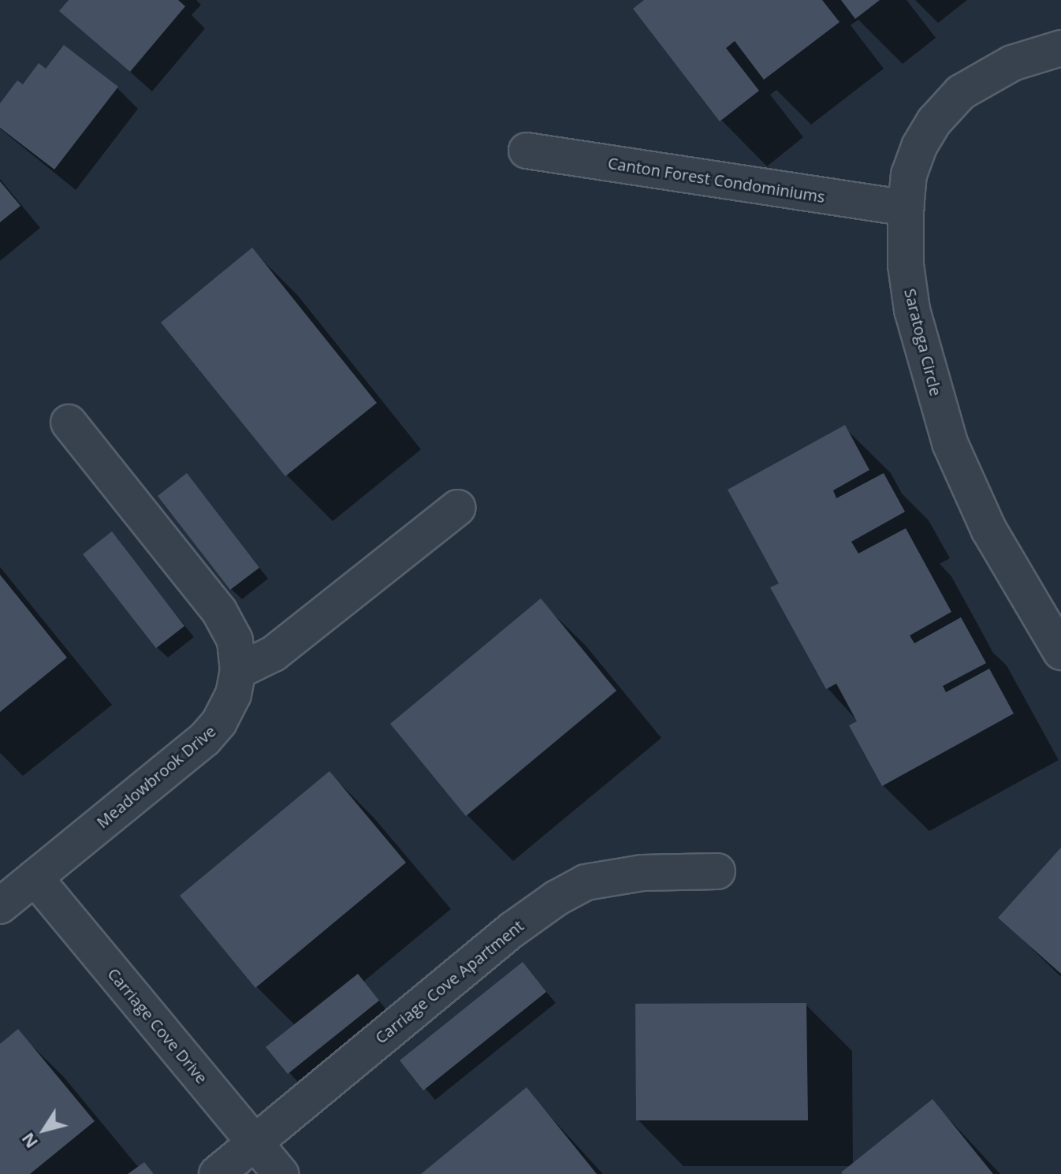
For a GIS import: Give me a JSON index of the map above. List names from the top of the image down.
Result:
{
  "streets": {
    "street": [
      "Canton Forest Condominiums",
      "Saratoga Circle",
      "Meadowbrook Drive",
      "Carriage Cove Apartment",
      "Carriage Cove Drive"
    ]
  },
  "crossings": [
    ["Canton Forest Condominiums", "Saratoga Circle"],
    ["Meadowbrook Drive", "Carriage Cove Drive"],
    ["Carriage Cove Apartment", "Carriage Cove Drive"]
  ],
  "north": "bottom left"
}
